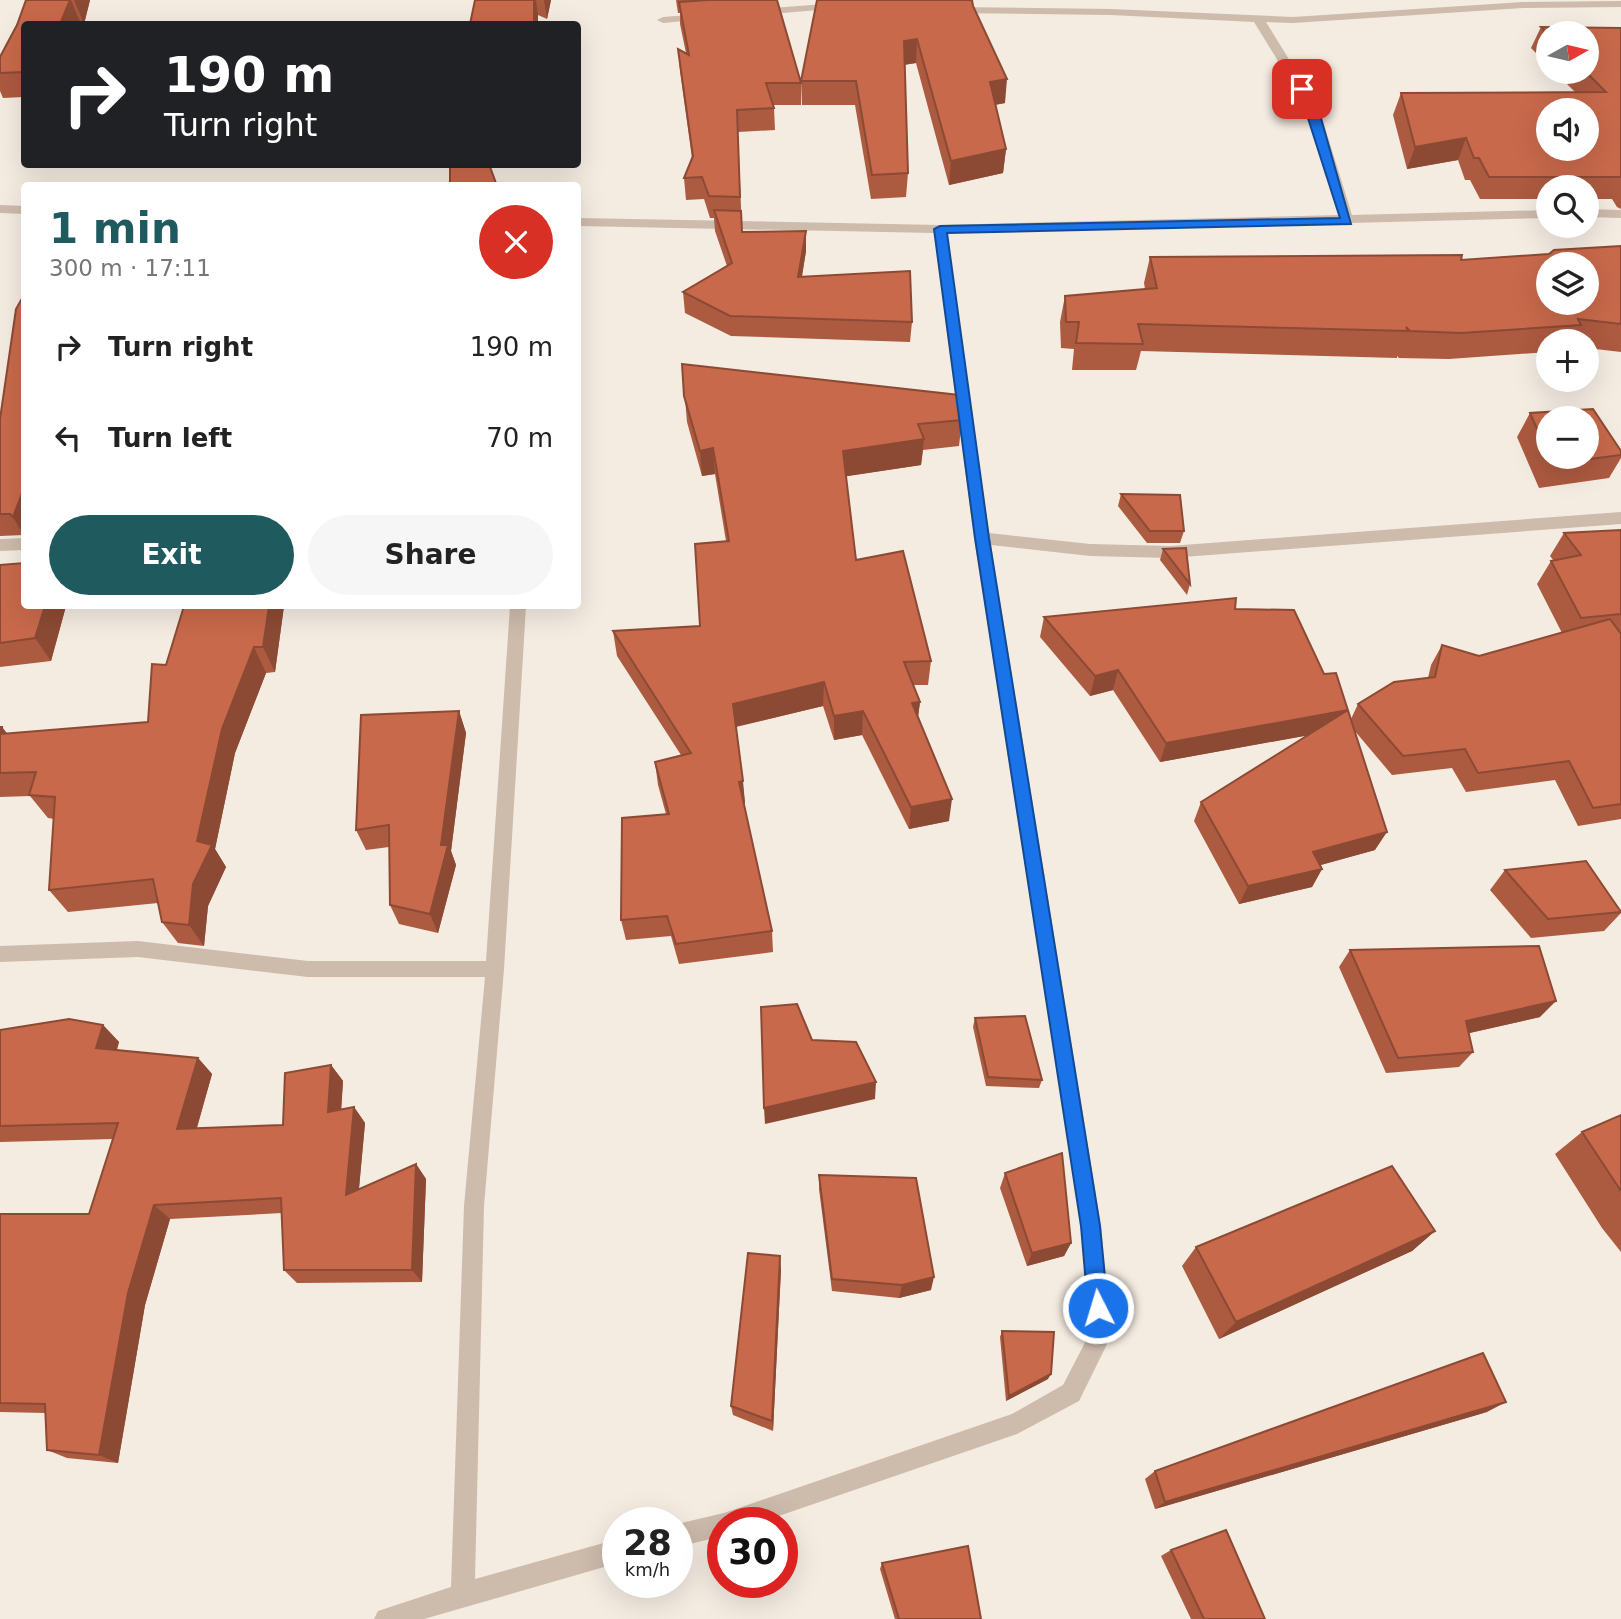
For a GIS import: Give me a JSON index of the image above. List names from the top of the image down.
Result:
{
  "north": "right",
  "page": {
    "map_buttons": ["+", "−"],
    "turn": ["190 m", "Turn right"],
    "heading": ["1 min", "300 m · 17:11"],
    "list": [
      {
        "name": "Turn right",
        "value": "190 m"
      },
      {
        "name": "Turn left",
        "value": "70 m"
      }
    ],
    "buttons": ["Exit", "Share"],
    "speed": "28 km/h",
    "limit": "30"
  }
}
